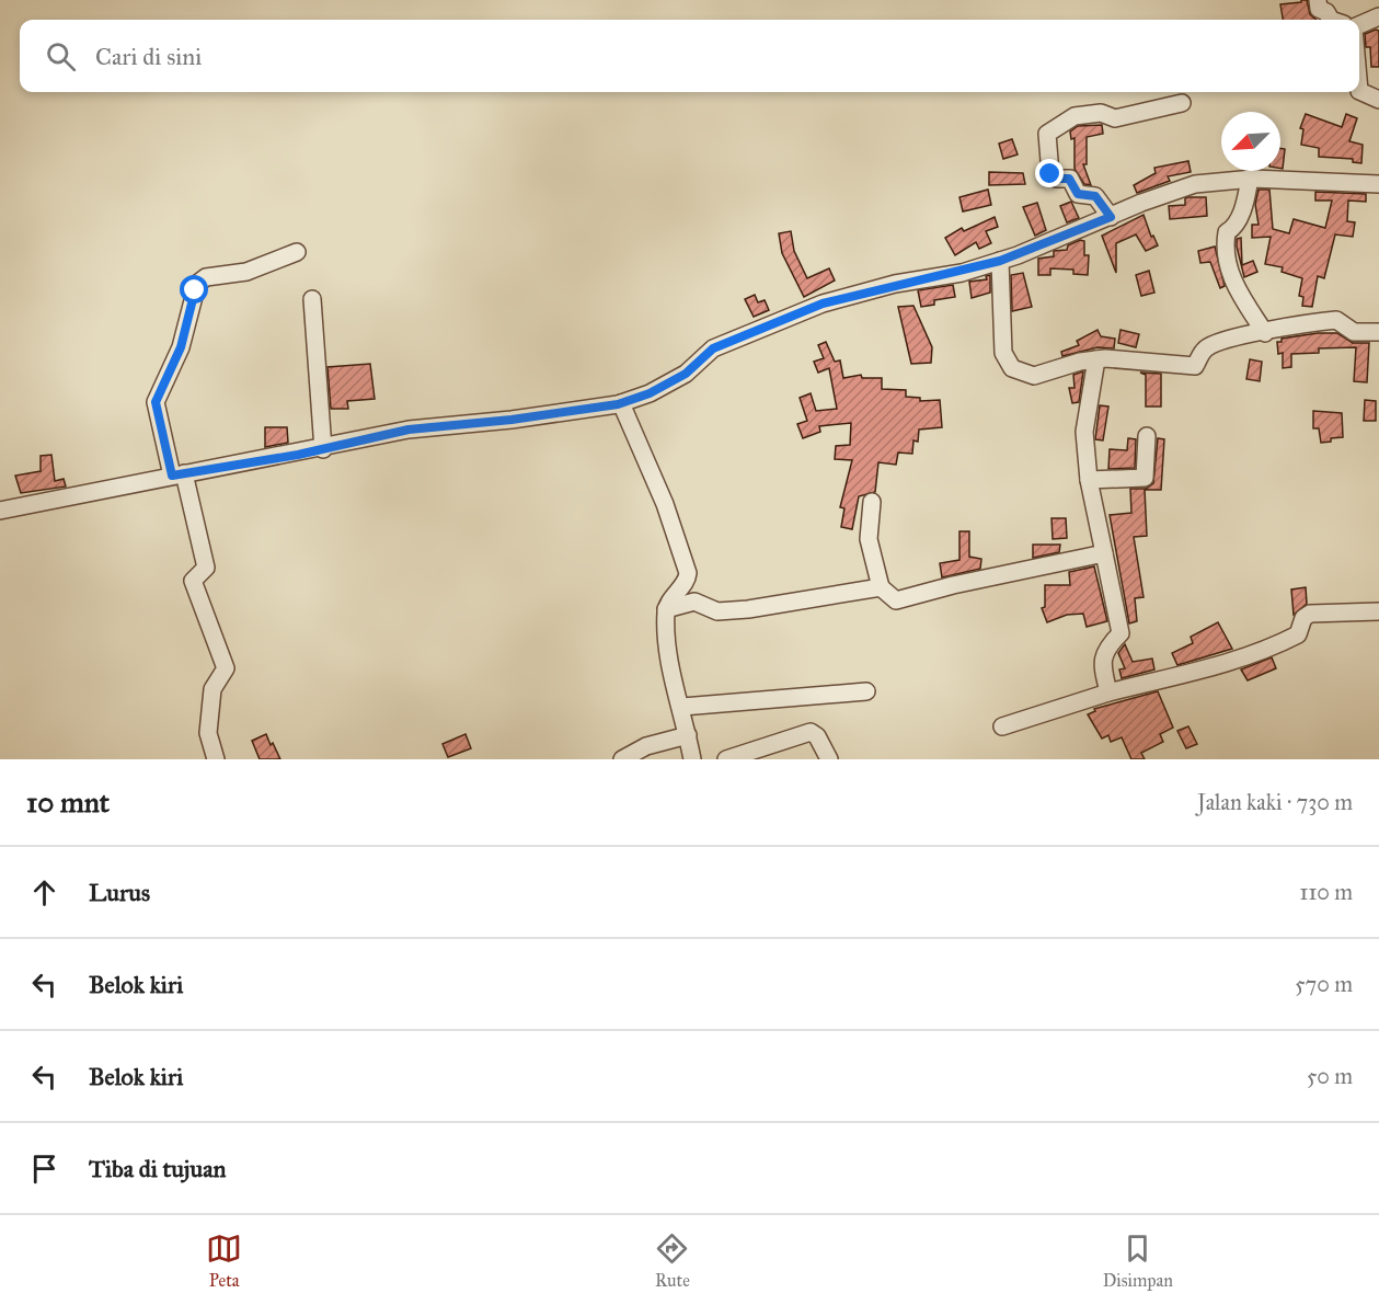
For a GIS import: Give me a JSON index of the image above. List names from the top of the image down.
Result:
{
  "north": "bottom left",
  "page": {
    "search": "Cari di sini",
    "heading": ["10 mnt", "Jalan kaki · 730 m"],
    "list": [
      ["Lurus", "110 m"],
      ["Belok kiri", "570 m"],
      ["Belok kiri", "50 m"],
      "Tiba di tujuan"
    ],
    "nav": ["Peta", "Rute", "Disimpan"]
  }
}
